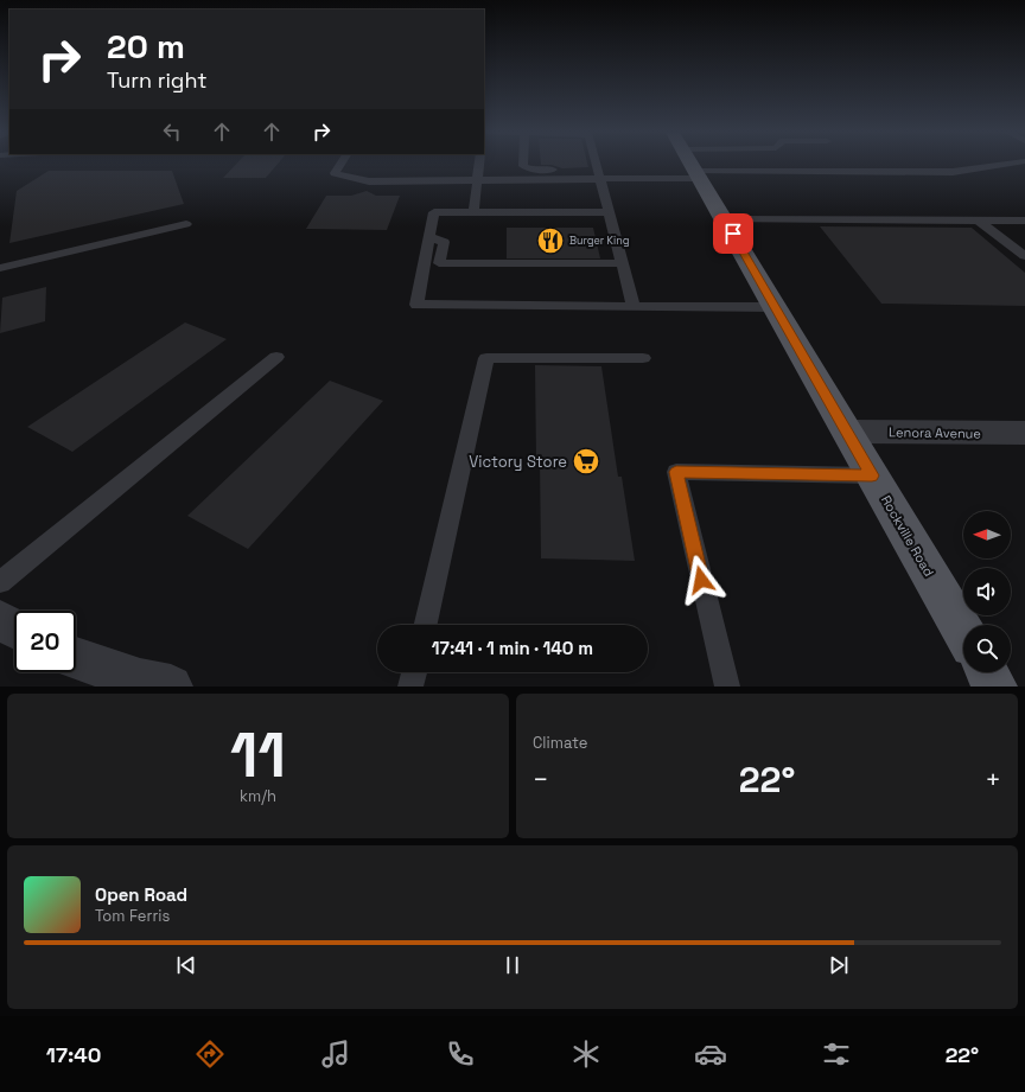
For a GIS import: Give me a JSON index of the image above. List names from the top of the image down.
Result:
{
  "streets": {
    "main road": ["Rockville Road"],
    "street": ["Lenora Avenue"]
  },
  "crossings": [
    ["Lenora Avenue", "Rockville Road"]
  ],
  "places": {
    "restaurant": ["Burger King"],
    "supermarket": ["Victory Store"]
  },
  "north": "left",
  "page": {
    "turn": ["20 m", "Turn right"],
    "limit": "20",
    "trip": "17:41 · 1 min · 140 m",
    "tile": [
      ["11", "km/h"],
      "Climate"
    ],
    "heat": ["−", "22°", "+"],
    "song": ["Open Road", "Tom Ferris"],
    "tabs": ["17:40", "22°"]
  }
}
